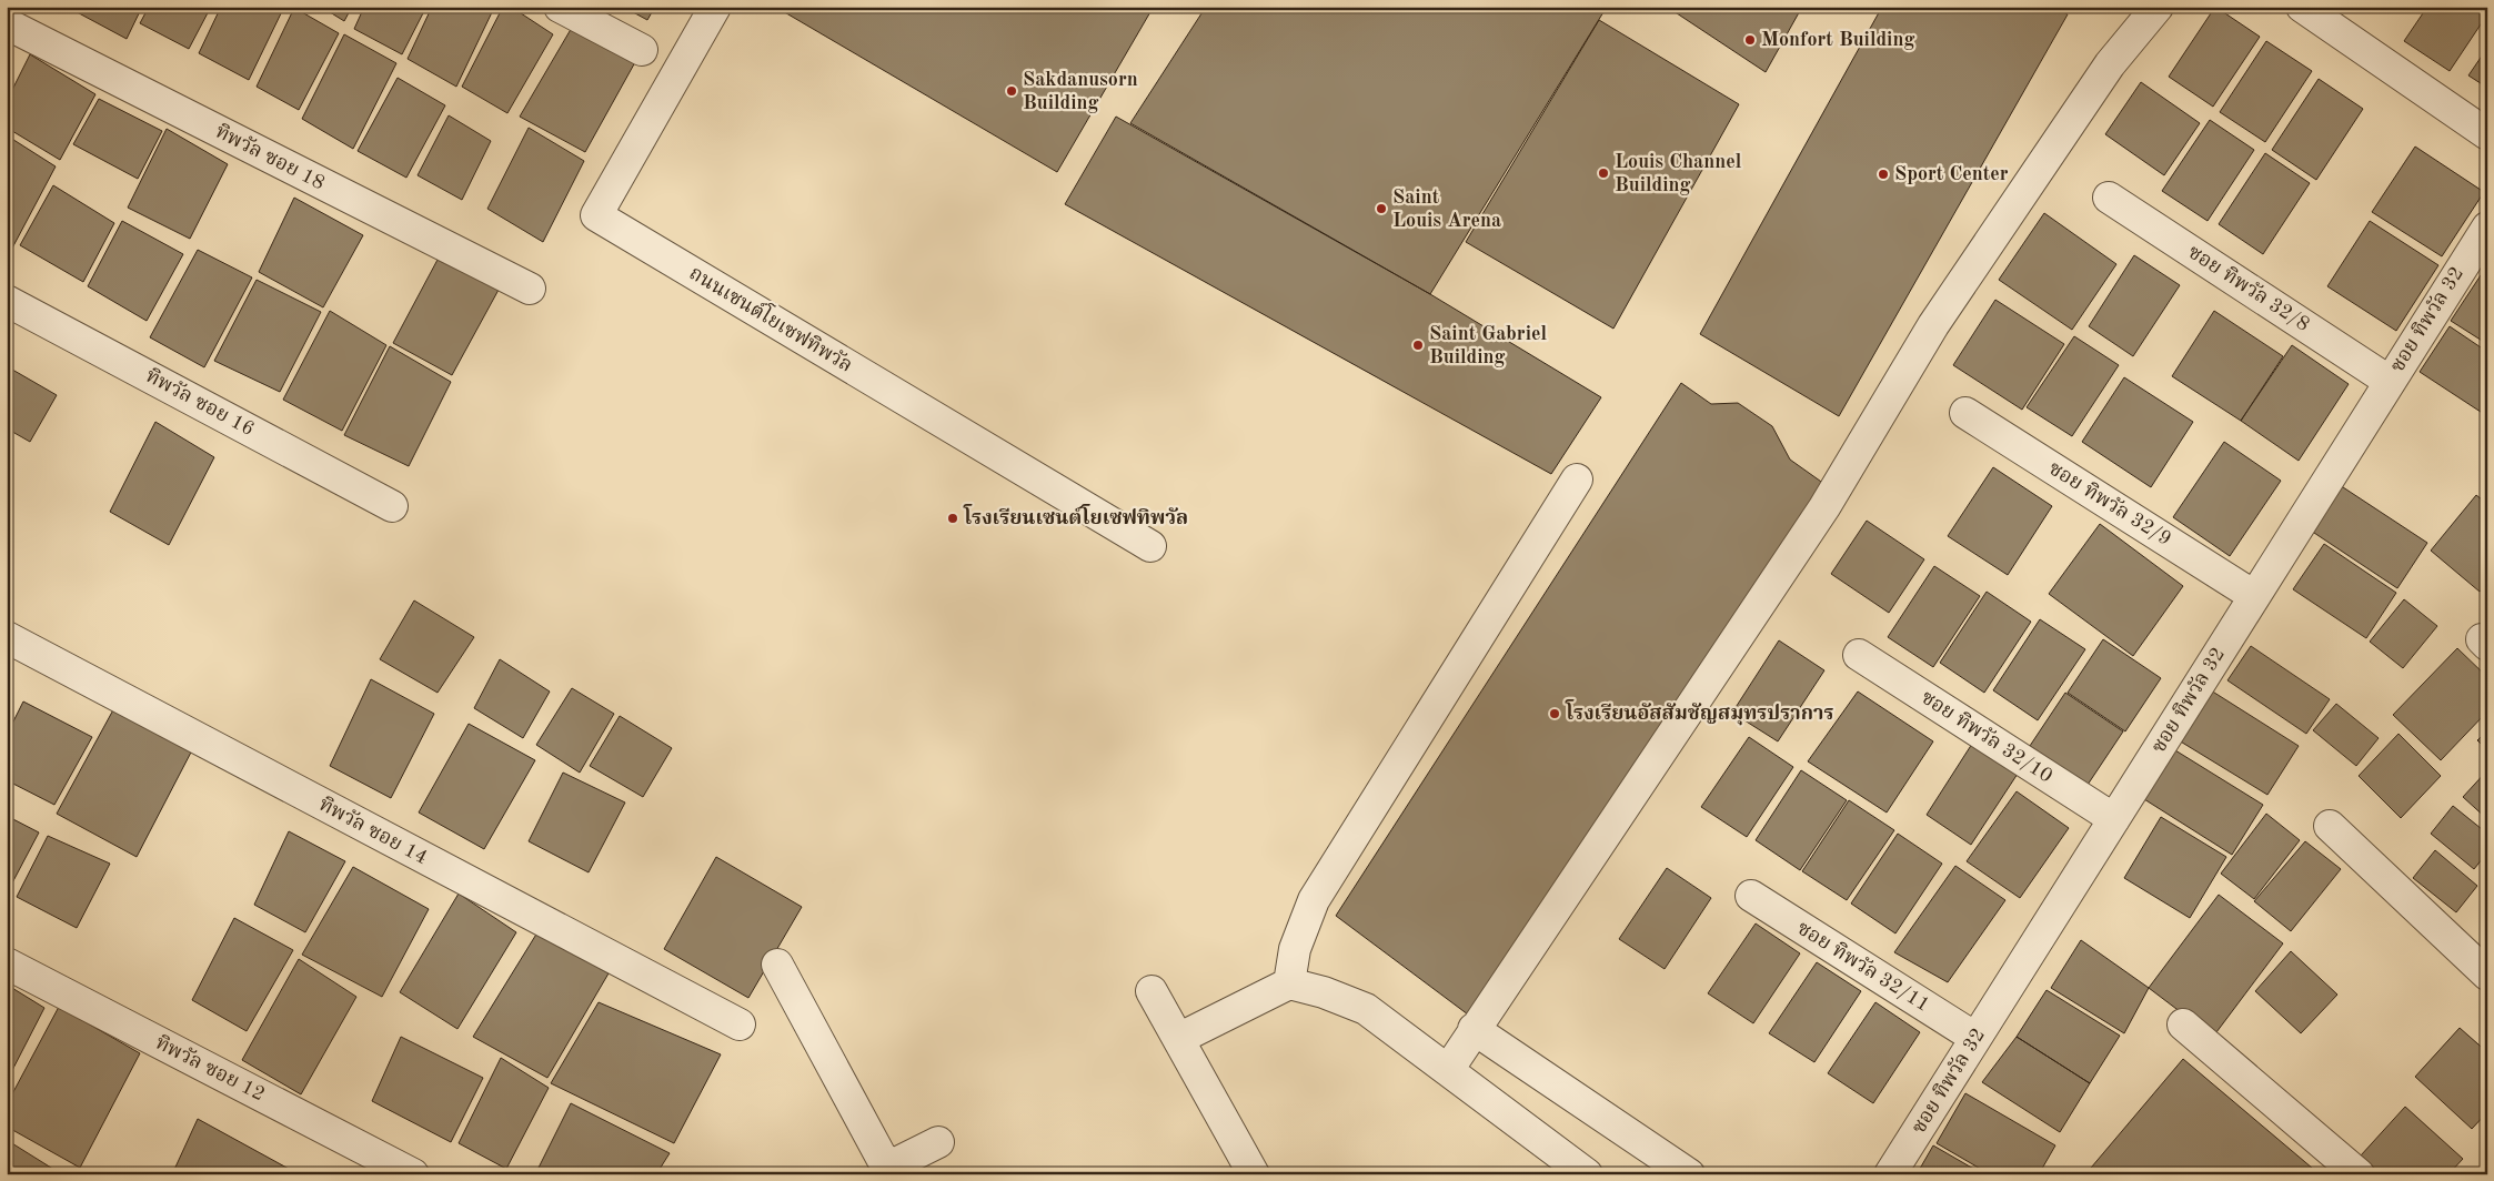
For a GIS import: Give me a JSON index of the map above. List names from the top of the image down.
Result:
{
  "streets": {
    "street": [
      "ทิพวัล ซอย 18",
      "ซอย ทิพวัล 32/8",
      "ถนนเซนต์โยเซฟทิพวัล",
      "ซอย ทิพวัล 32",
      "ทิพวัล ซอย 16",
      "ซอย ทิพวัล 32/9",
      "ซอย ทิพวัล 32/10",
      "ทิพวัล ซอย 14",
      "ซอย ทิพวัล 32/11",
      "ทิพวัล ซอย 12"
    ]
  },
  "crossings": [
    ["ซอย ทิพวัล 32/8", "ซอย ทิพวัล 32"],
    ["ซอย ทิพวัล 32", "ซอย ทิพวัล 32/9"],
    ["ซอย ทิพวัล 32", "ซอย ทิพวัล 32/10"],
    ["ซอย ทิพวัล 32", "ซอย ทิพวัล 32/11"]
  ],
  "places": [
    "Monfort Building",
    "Sakdanusorn Building",
    "Louis Channel Building",
    "Sport Center",
    "Saint Louis Arena",
    "Saint Gabriel Building",
    "โรงเรียนเซนต์โยเซฟทิพวัล",
    "โรงเรียนอัสสัมชัญสมุทรปราการ"
  ]
}
